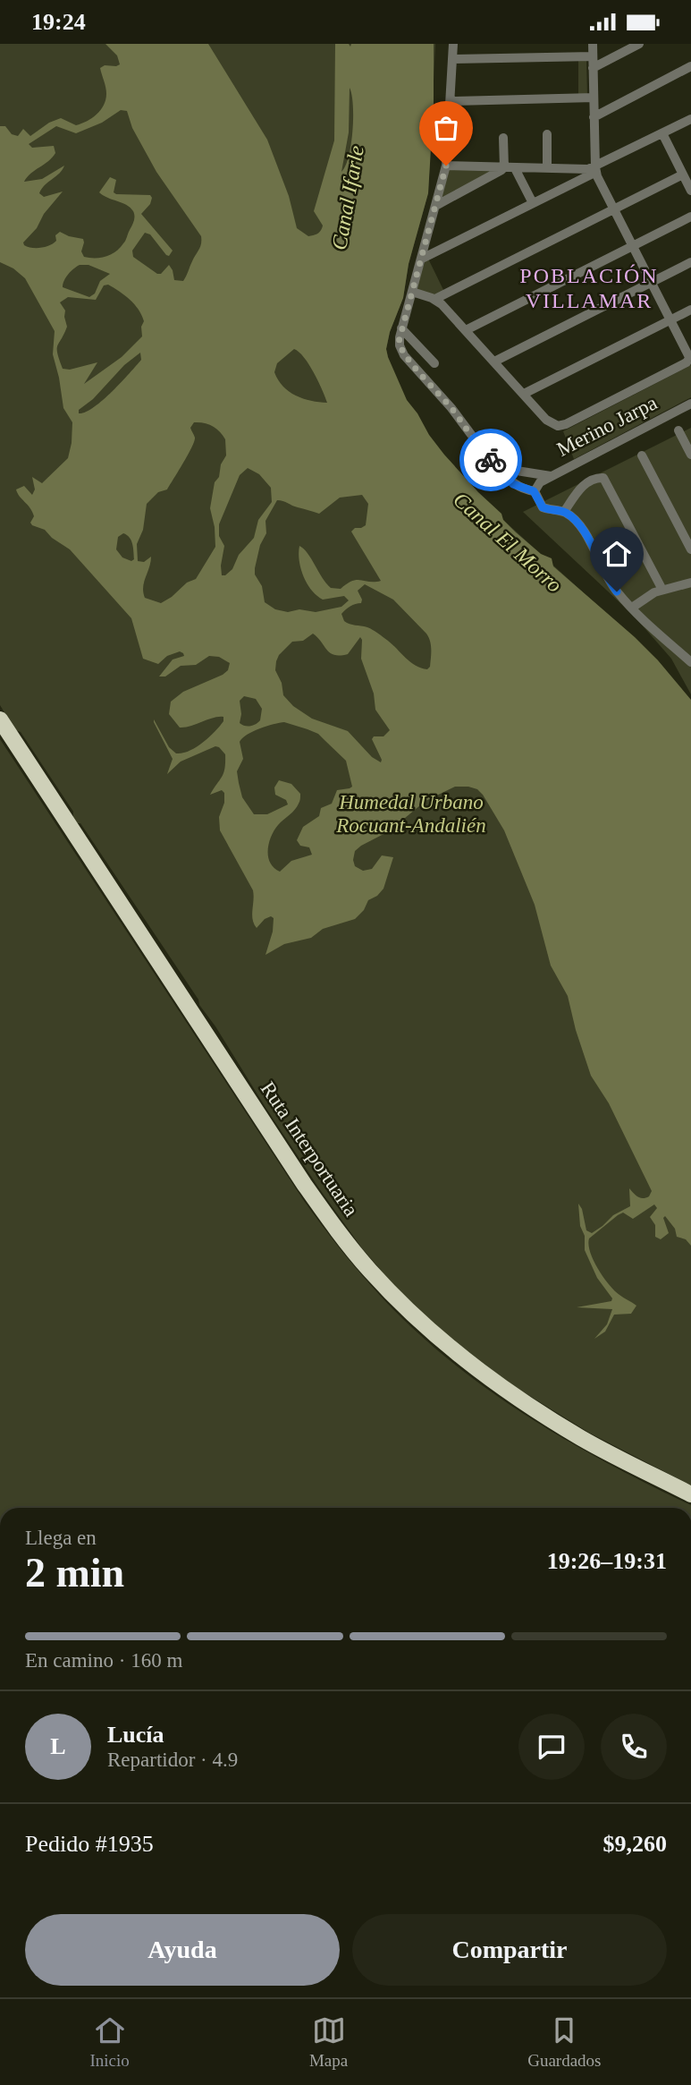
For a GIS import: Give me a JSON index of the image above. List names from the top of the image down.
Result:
{
  "streets": {
    "highway": ["Ruta Interportuaria"],
    "street": ["Merino Jarpa"]
  },
  "districts": ["POBLACIÓN VILLAMAR"],
  "water": ["Canal Ifarle", "Canal El Morro"],
  "parks": ["Humedal Urbano Rocuant-Andalién"],
  "page": {
    "status": "19:24",
    "heading": ["2 min", "Llega en", "19:26–19:31"],
    "panel": [
      "Lucía",
      "Repartidor · 4.9",
      "Pedido #1935",
      "$9,260"
    ],
    "bar": "En camino · 160 m",
    "round": "L",
    "buttons": ["Ayuda", "Compartir"],
    "tabs": ["Inicio", "Mapa", "Guardados"]
  }
}
